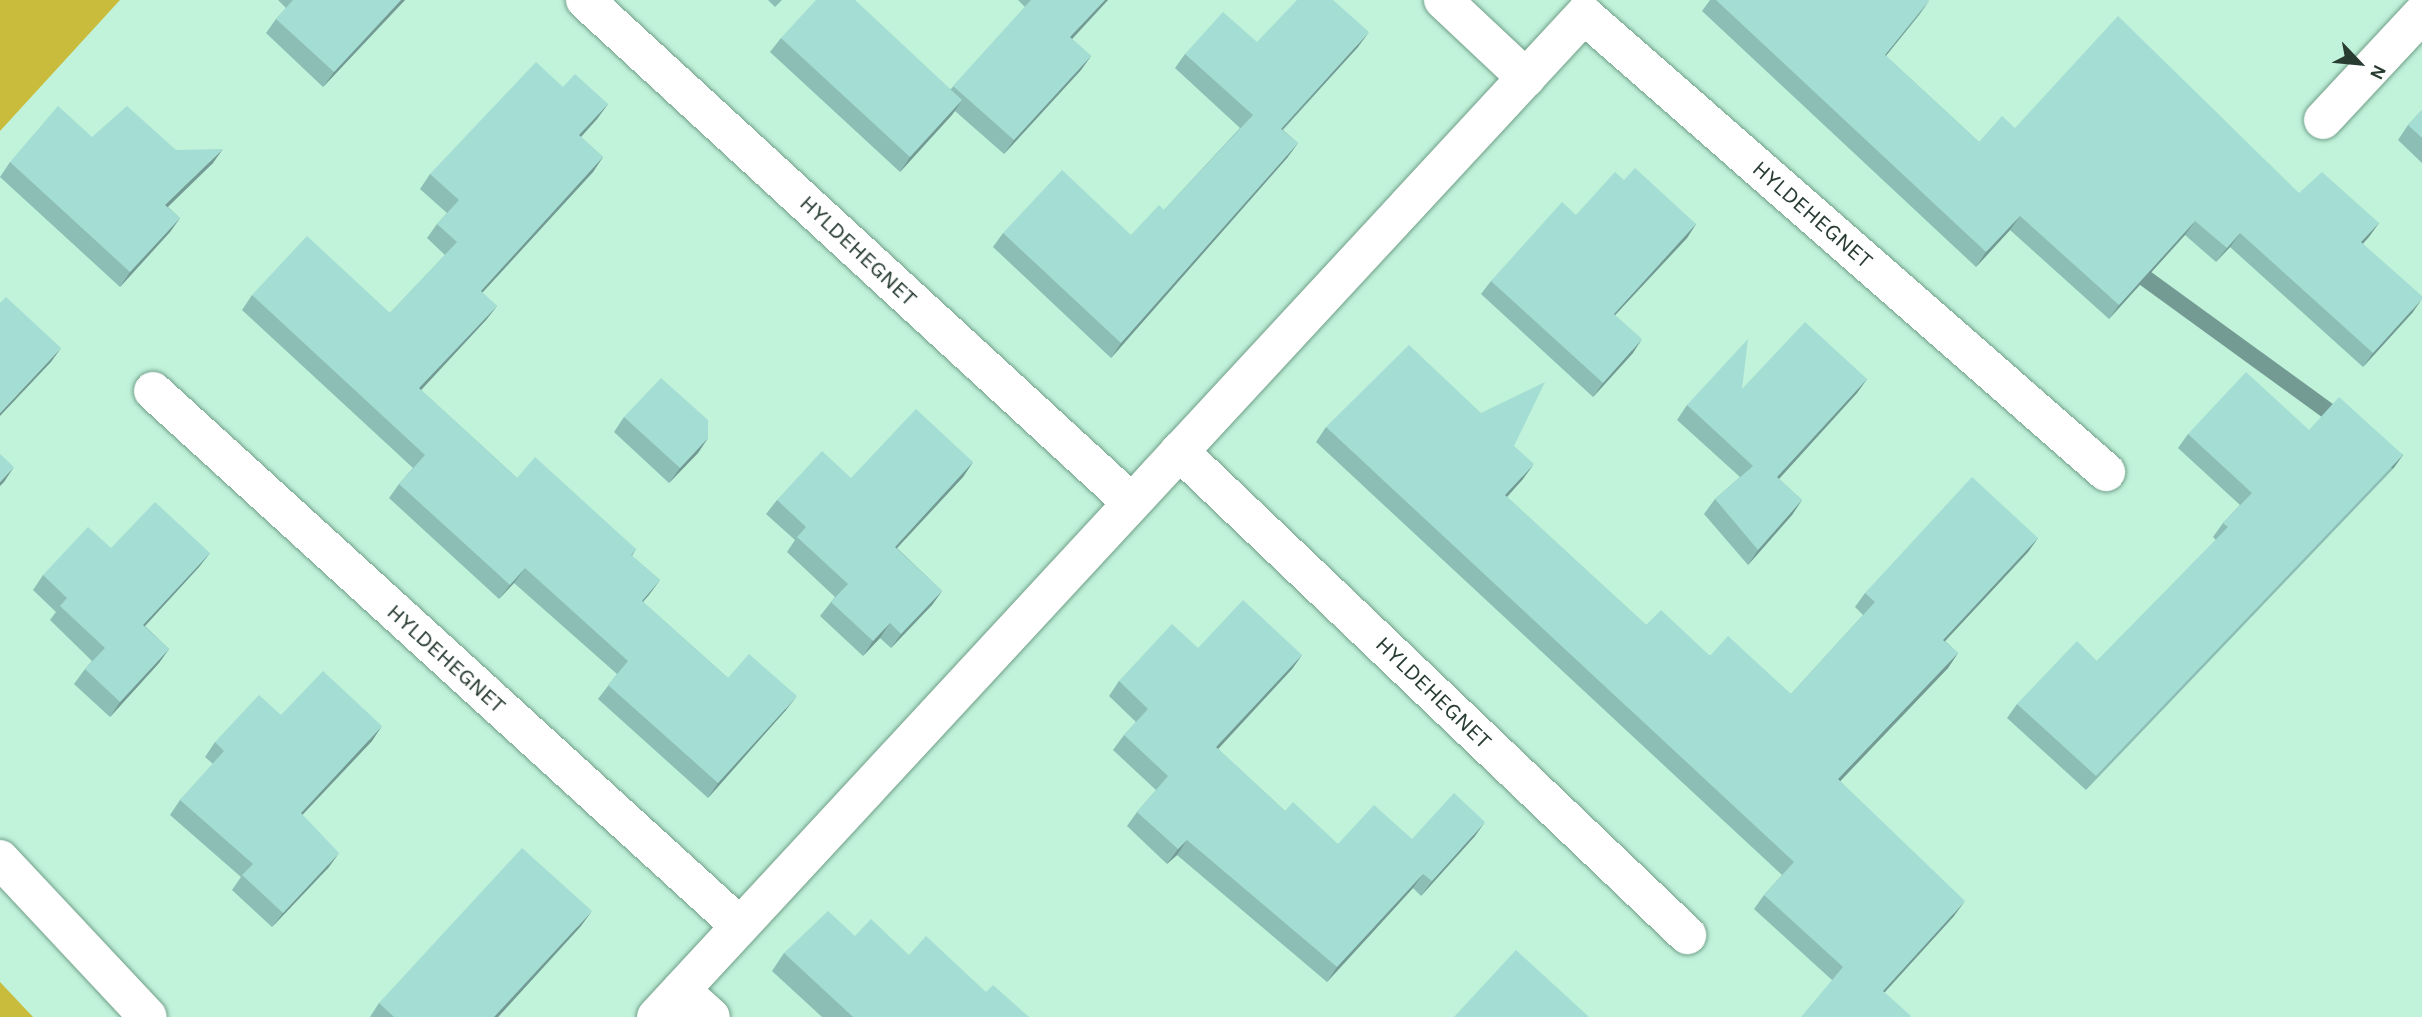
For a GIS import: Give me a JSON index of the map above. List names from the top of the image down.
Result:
{
  "streets": {
    "street": ["HYLDEHEGNET"]
  },
  "north": "bottom right"
}
